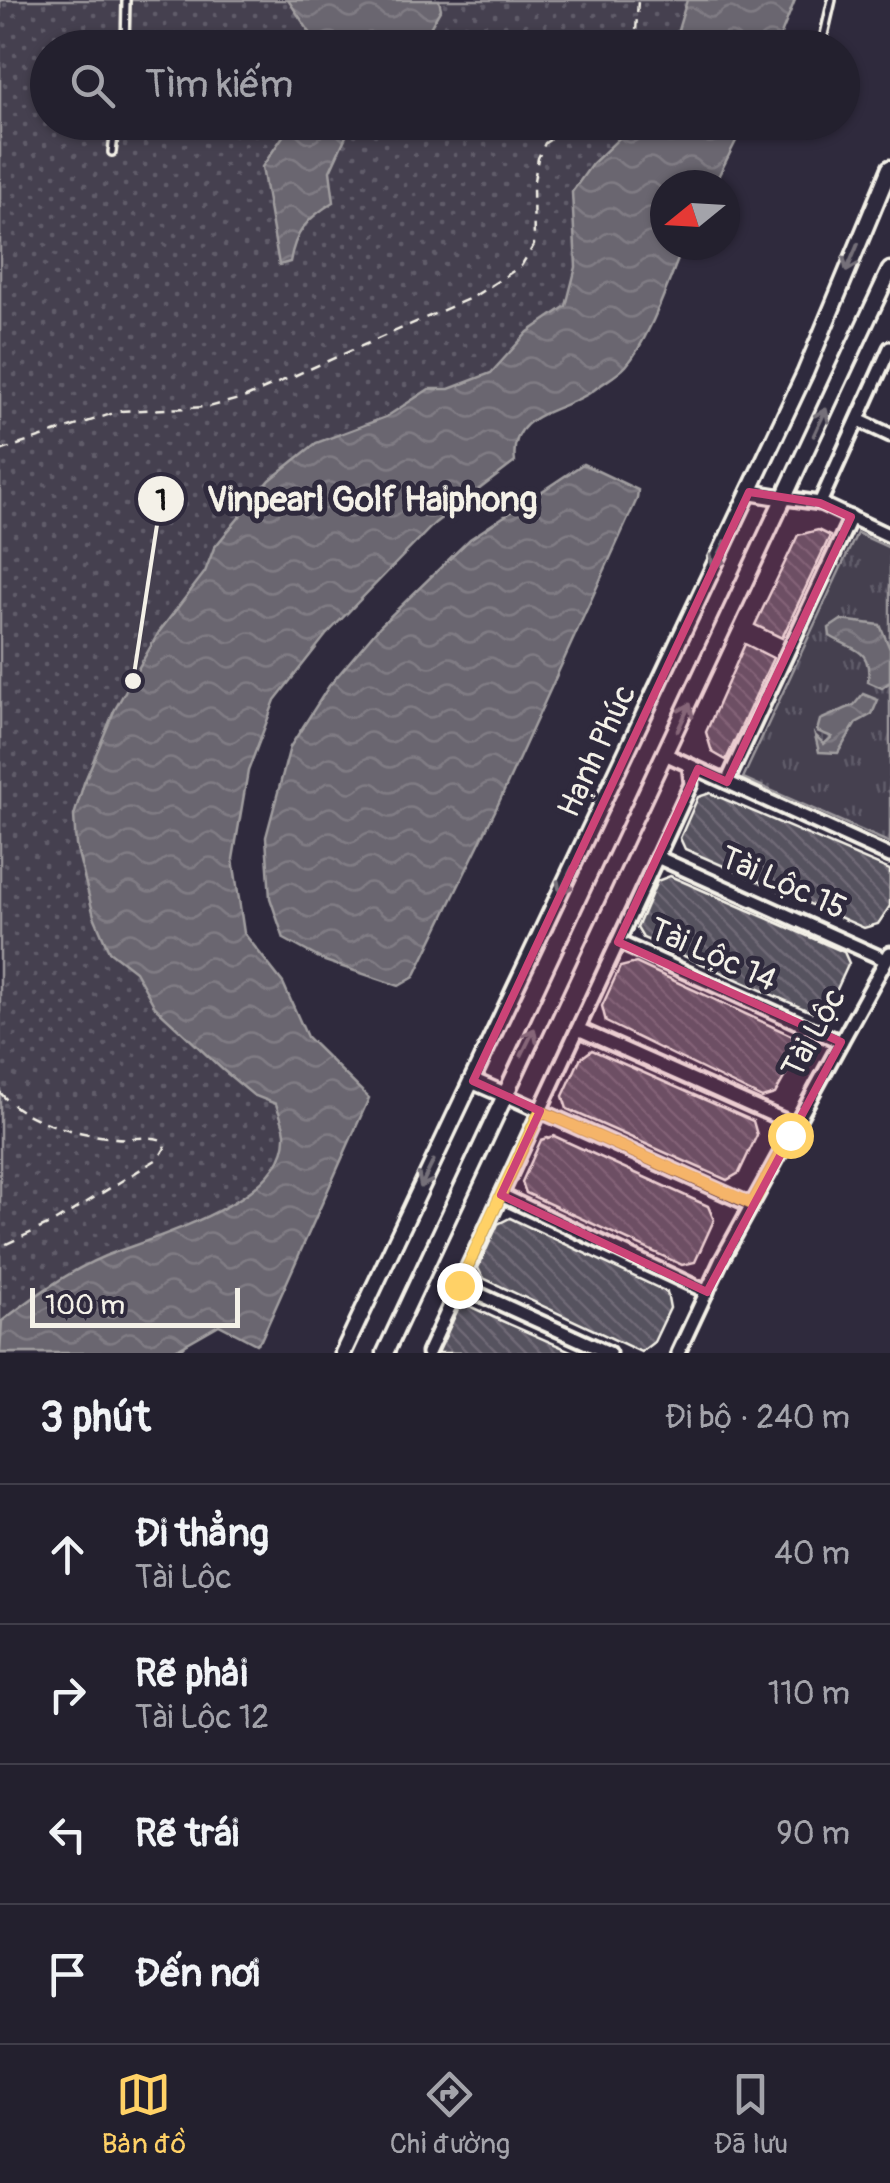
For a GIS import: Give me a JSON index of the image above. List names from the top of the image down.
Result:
{
  "streets": {
    "street": [
      "Hạnh Phúc",
      "Tài Lộc 15",
      "Tài Lộc 14",
      "Tài Lộc"
    ]
  },
  "crossings": [
    ["Tài Lộc 15", "Tài Lộc"],
    ["Tài Lộc 14", "Tài Lộc"]
  ],
  "places": ["Vinpearl Golf Haiphong"],
  "scale_bar": "100 m",
  "north": "left",
  "page": {
    "search": "Tìm kiếm",
    "scale": "100 m",
    "heading": ["3 phút", "Đi bộ · 240 m"],
    "list": [
      ["Đi thẳng", "Tài Lộc", "40 m"],
      ["Rẽ phải", "Tài Lộc 12", "110 m"],
      ["Rẽ trái", "90 m"],
      "Đến nơi"
    ],
    "nav": ["Bản đồ", "Chỉ đường", "Đã lưu"]
  }
}
